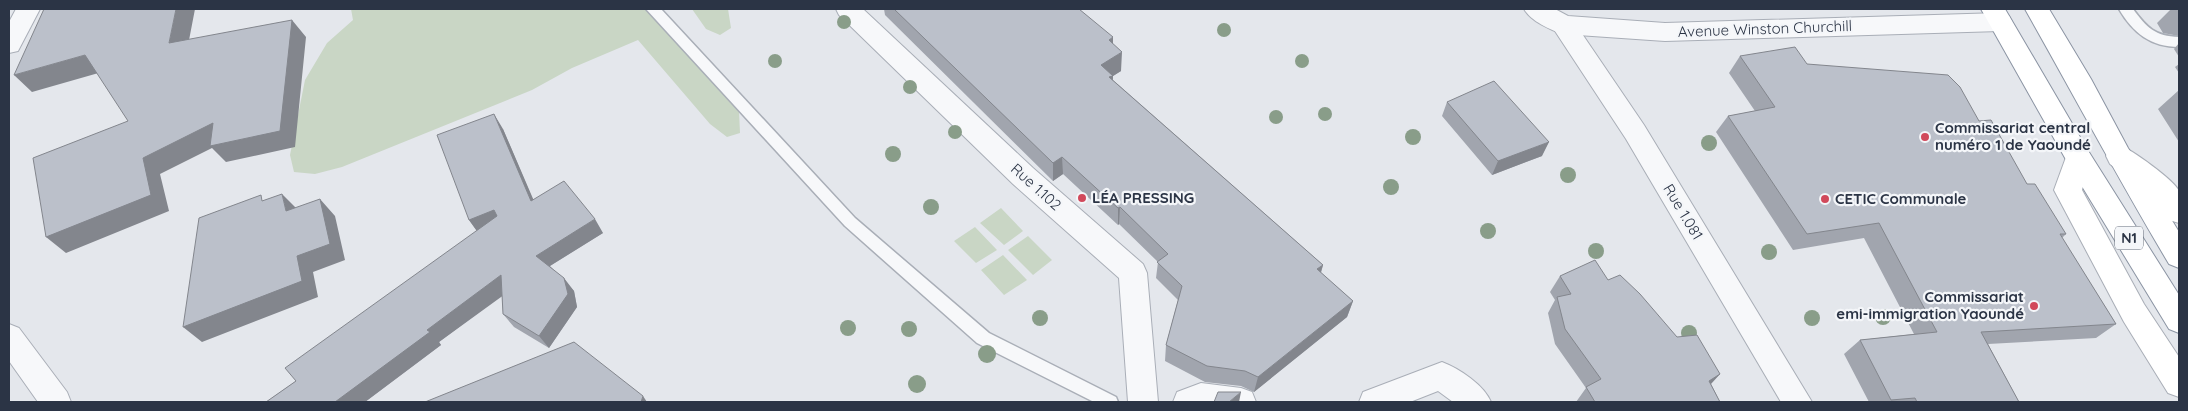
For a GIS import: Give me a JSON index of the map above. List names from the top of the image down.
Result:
{
  "streets": {
    "main road": ["N1"],
    "street": ["Avenue Winston Churchill", "Rue 1.102", "Rue 1.081"]
  },
  "crossings": [
    ["Avenue Winston Churchill", "Rue 1.081"],
    ["Avenue Winston Churchill", "N1"]
  ],
  "places": [
    "Commissariat central numéro 1 de Yaoundé",
    "LÉA PRESSING",
    "CETIC Communale",
    "Commissariat emi-immigration Yaoundé"
  ]
}
